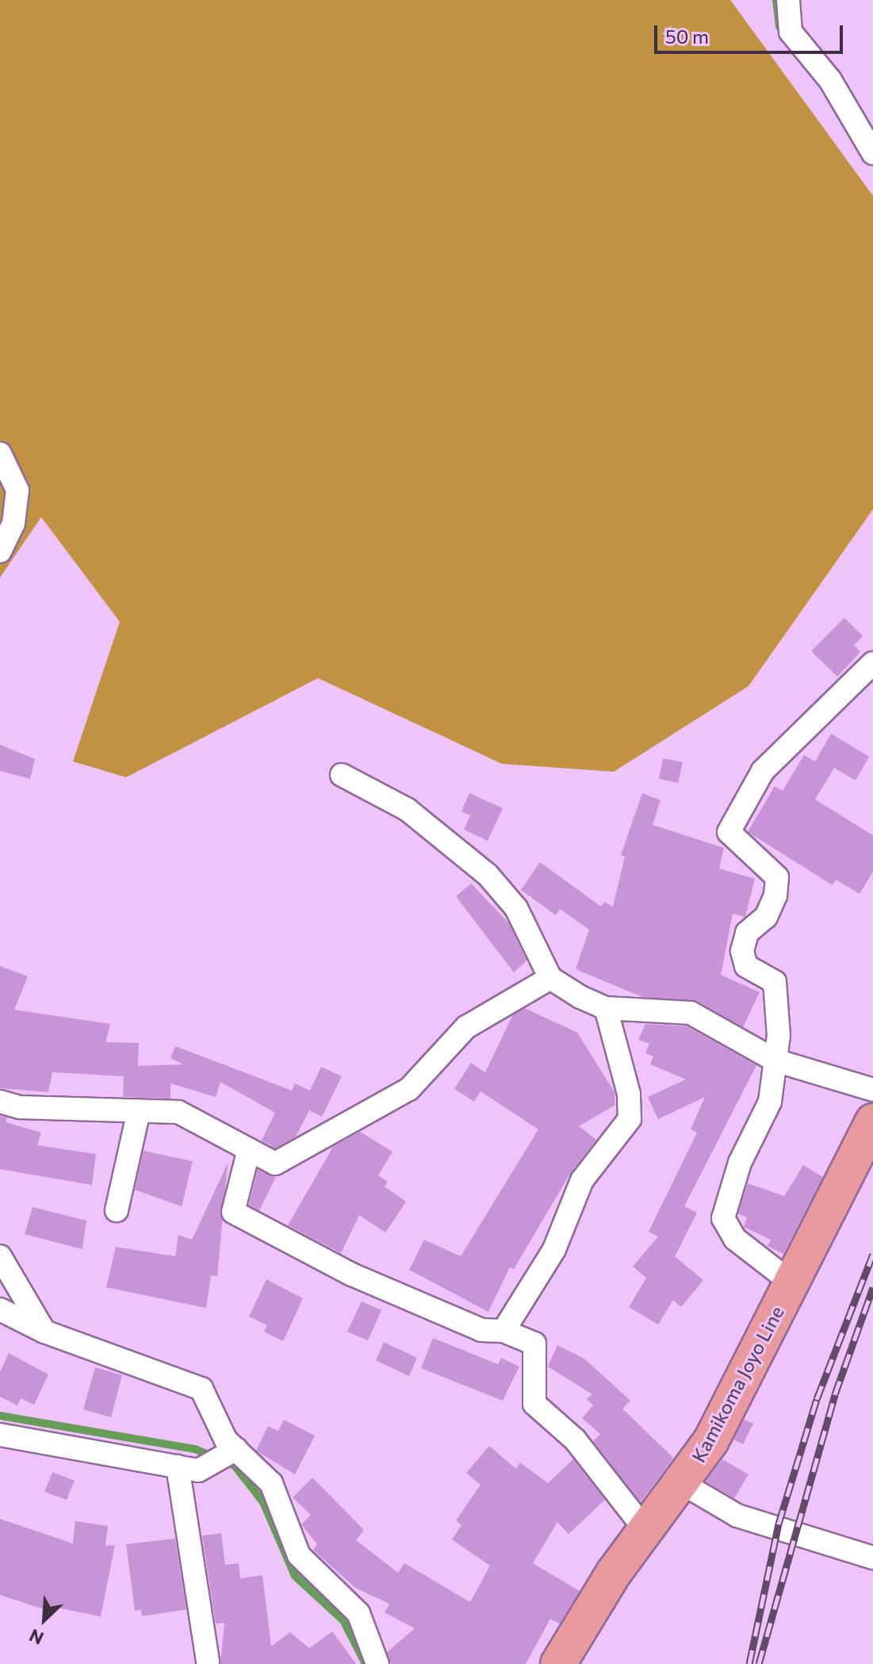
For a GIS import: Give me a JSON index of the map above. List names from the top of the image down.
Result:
{
  "streets": {
    "main road": ["Kamikoma Joyo Line"]
  },
  "scale_bar": "50 m",
  "north": "bottom left"
}
